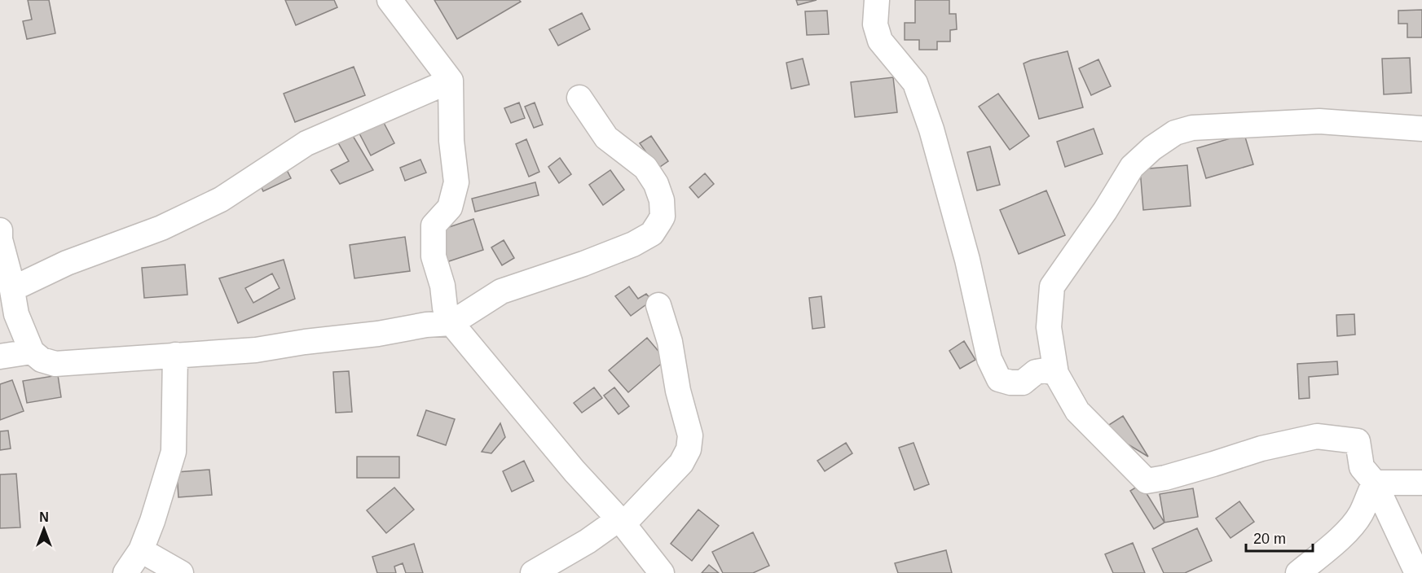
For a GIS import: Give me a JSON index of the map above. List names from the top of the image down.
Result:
{
  "scale_bar": "20 m",
  "north": "top"
}
